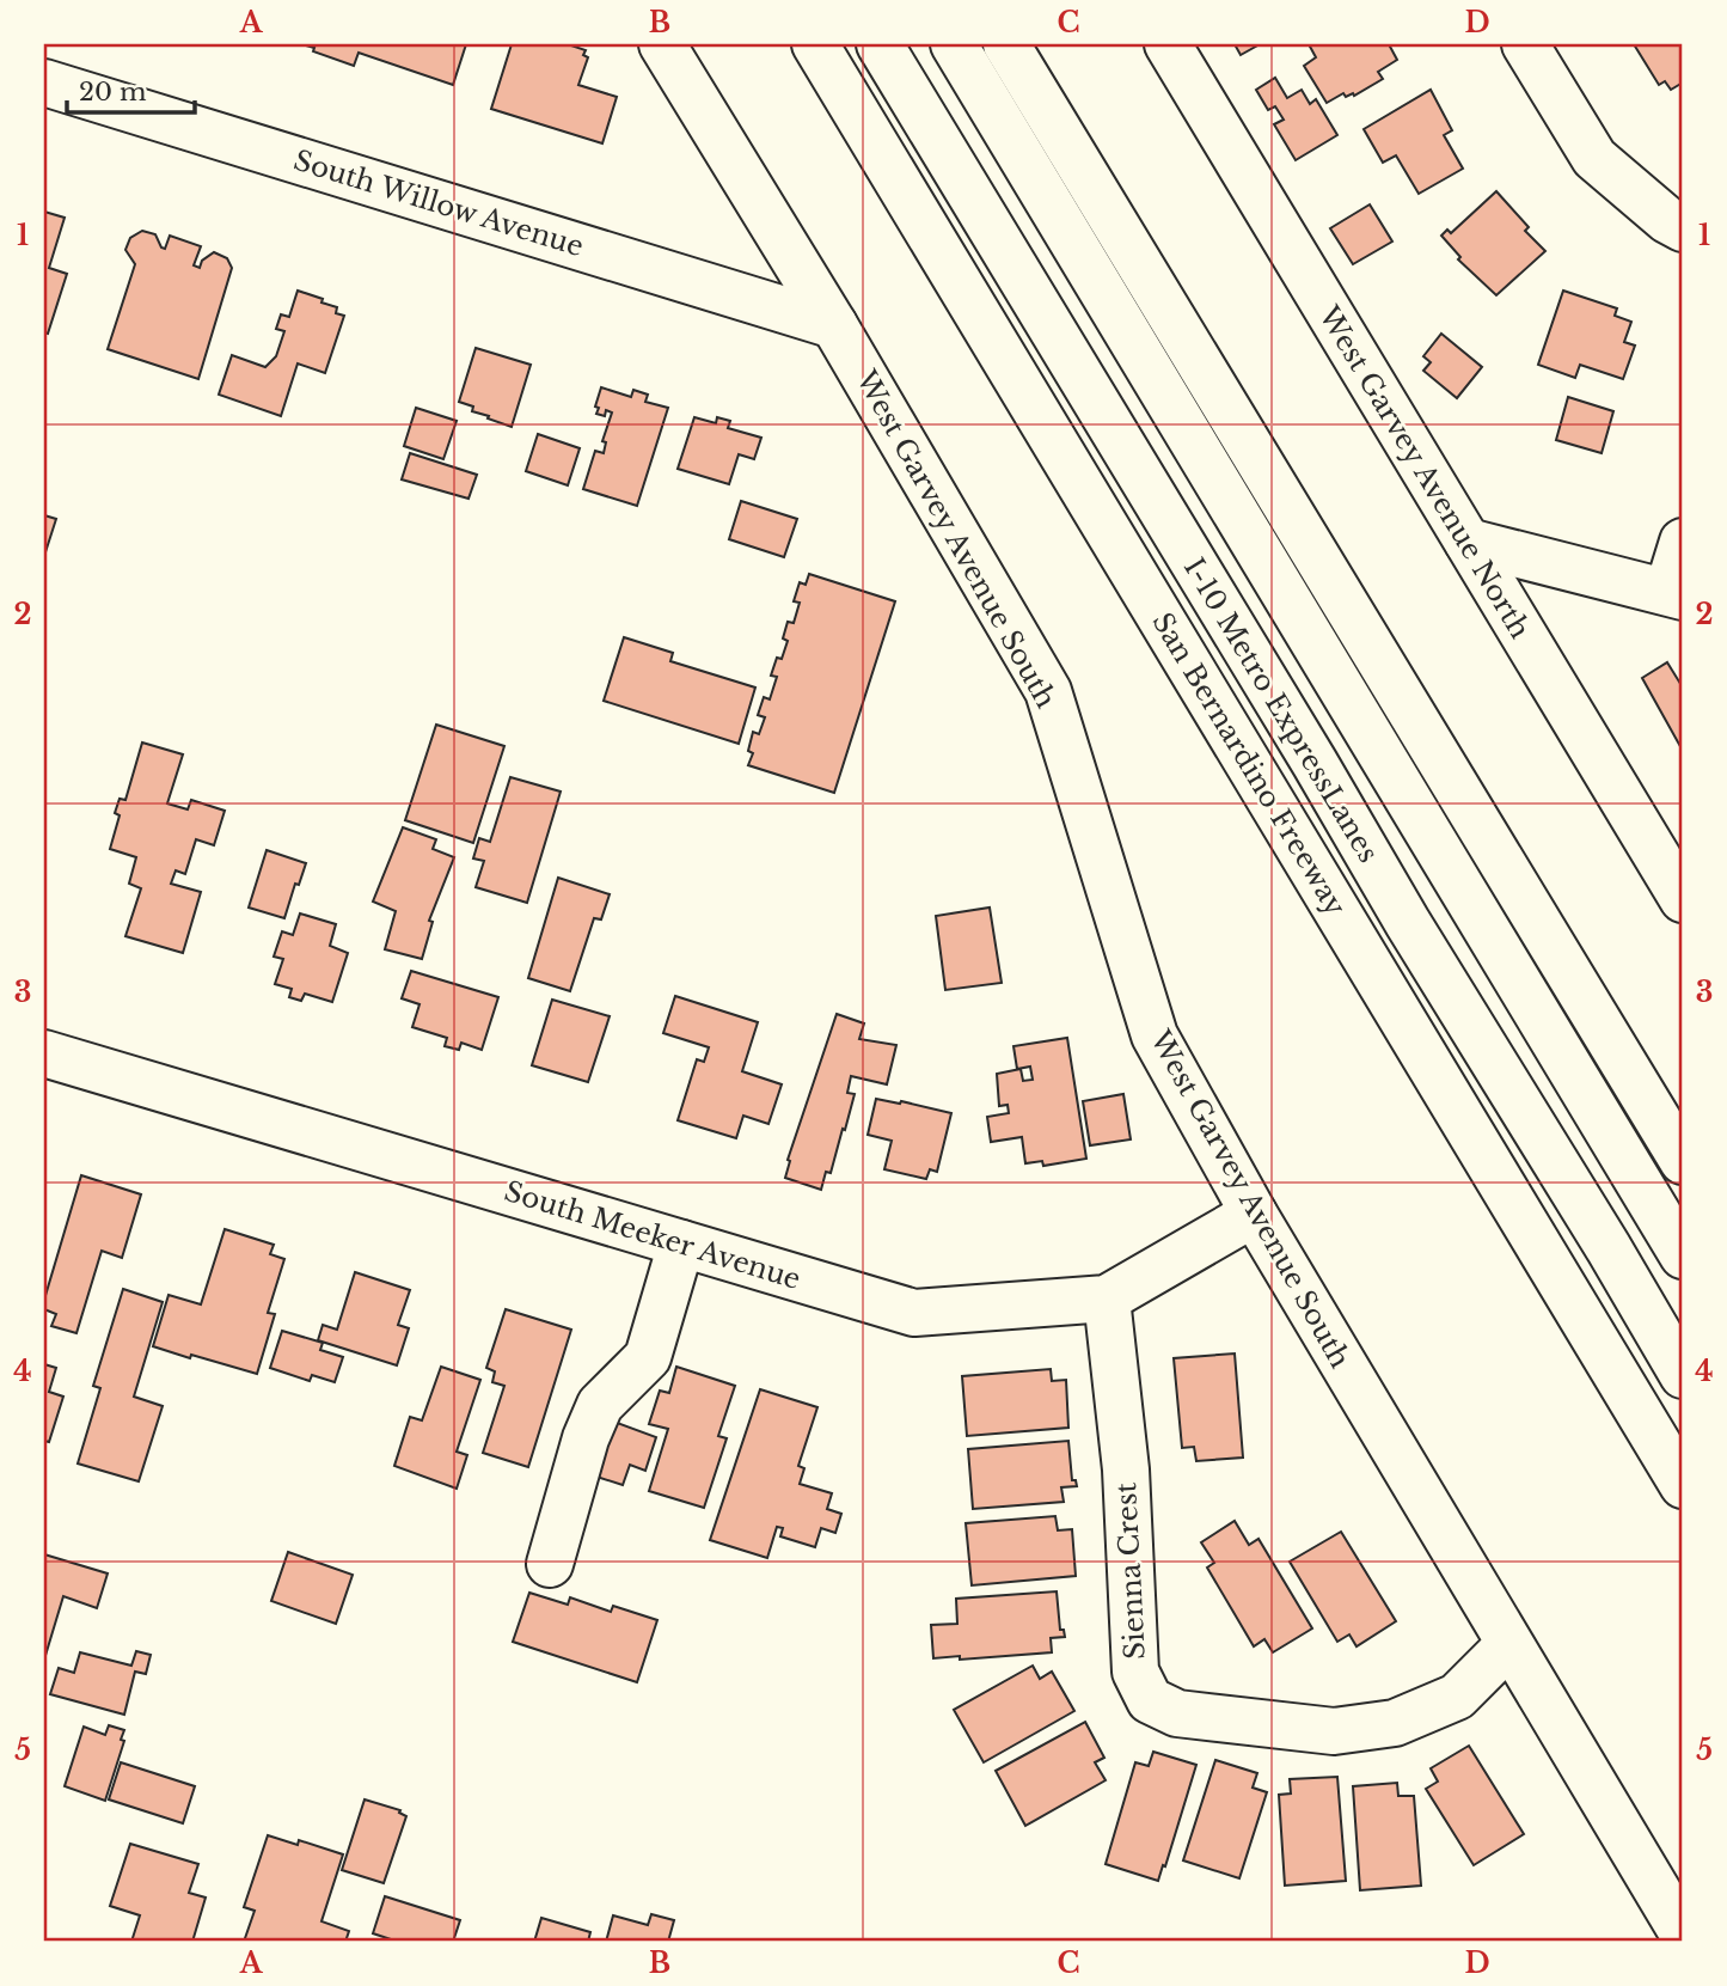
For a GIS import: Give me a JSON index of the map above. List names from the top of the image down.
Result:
{
  "streets": {
    "main road": [
      "South Willow Avenue",
      "West Garvey Avenue North",
      "West Garvey Avenue South",
      "I-10 Metro ExpressLanes",
      "San Bernardino Freeway",
      "South Meeker Avenue",
      "Sienna Crest"
    ]
  },
  "crossings": [
    ["South Willow Avenue", "West Garvey Avenue South"],
    ["West Garvey Avenue South", "South Meeker Avenue"],
    ["West Garvey Avenue South", "Sienna Crest"],
    ["South Meeker Avenue", "Sienna Crest"]
  ],
  "scale_bar": "20 m",
  "grid": {
    "columns": [
      "A",
      "B",
      "C",
      "D"
    ],
    "rows": [
      "1",
      "2",
      "3",
      "4",
      "5"
    ]
  }
}
